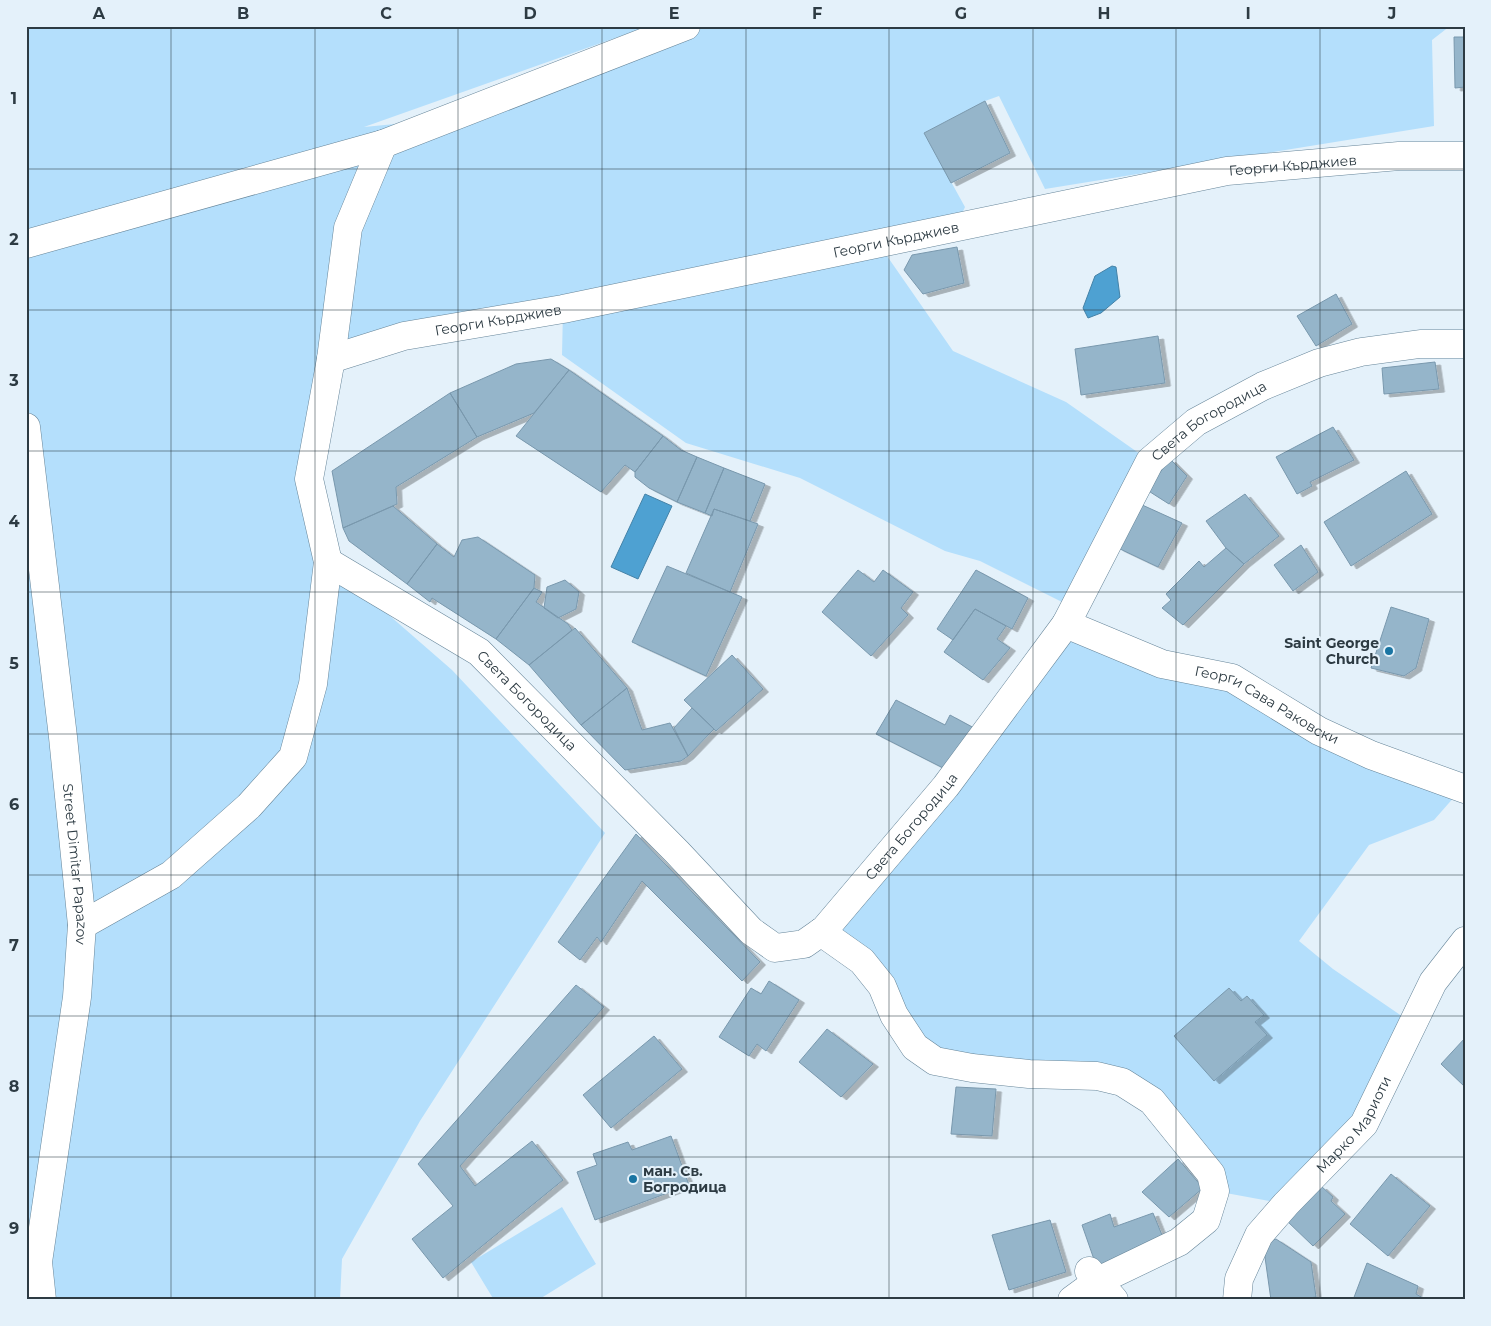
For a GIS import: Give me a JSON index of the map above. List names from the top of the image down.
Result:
{
  "streets": {
    "street": [
      "Георги Кърджиев",
      "Света Богородица",
      "Георги Сава Раковски",
      "Street Dimitar Papazov",
      "Марко Мариоти"
    ]
  },
  "crossings": [
    ["Света Богородица", "Георги Сава Раковски"]
  ],
  "places": ["Saint George Church", "ман. Св. Богродица"],
  "grid": {
    "columns": [
      "A",
      "B",
      "C",
      "D",
      "E",
      "F",
      "G",
      "H",
      "I",
      "J"
    ],
    "rows": [
      "1",
      "2",
      "3",
      "4",
      "5",
      "6",
      "7",
      "8",
      "9"
    ]
  }
}
